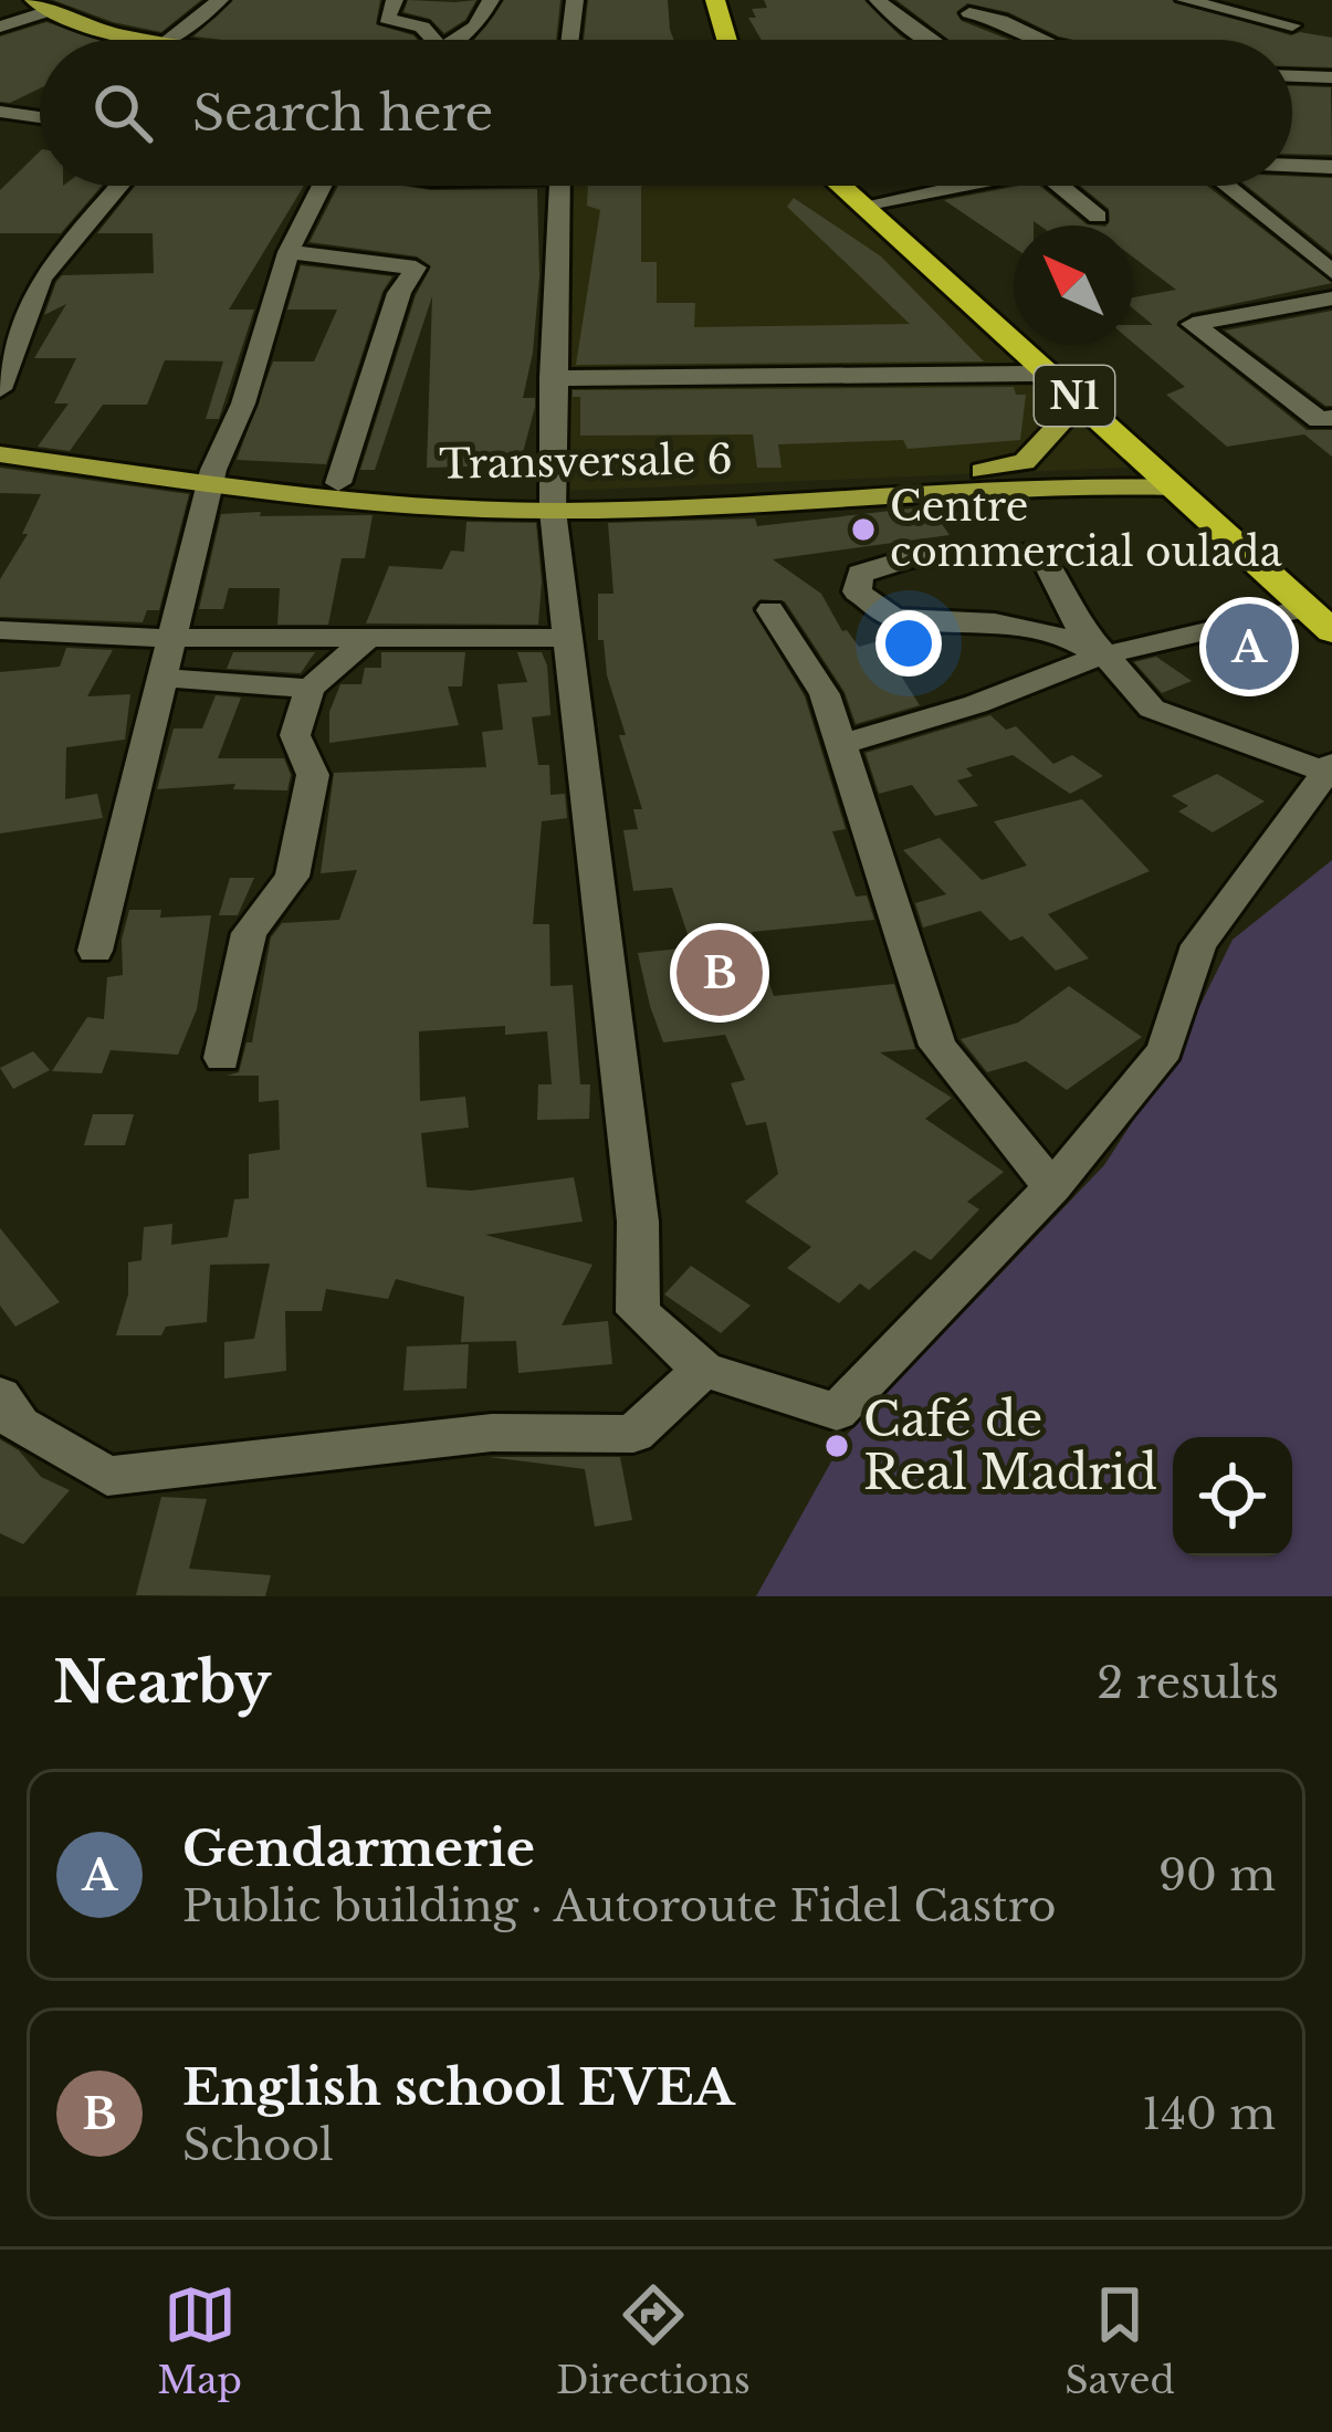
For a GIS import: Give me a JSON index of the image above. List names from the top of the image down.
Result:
{
  "streets": {
    "highway": ["N1"],
    "main road": ["Transversale 6"]
  },
  "crossings": [
    ["N1", "Transversale 6"]
  ],
  "places": ["Centre commercial oulada", "Café de Real Madrid"],
  "north": "top left",
  "page": {
    "search": "Search here",
    "pins": ["A", "B"],
    "heading": ["Nearby", "2 results"],
    "list": [
      {
        "mark": "A",
        "name": "Gendarmerie",
        "note": "Public building · Autoroute Fidel Castro",
        "value": "90 m"
      },
      {
        "mark": "B",
        "name": "English school EVEA",
        "note": "School",
        "value": "140 m"
      }
    ],
    "nav": ["Map", "Directions", "Saved"]
  }
}
